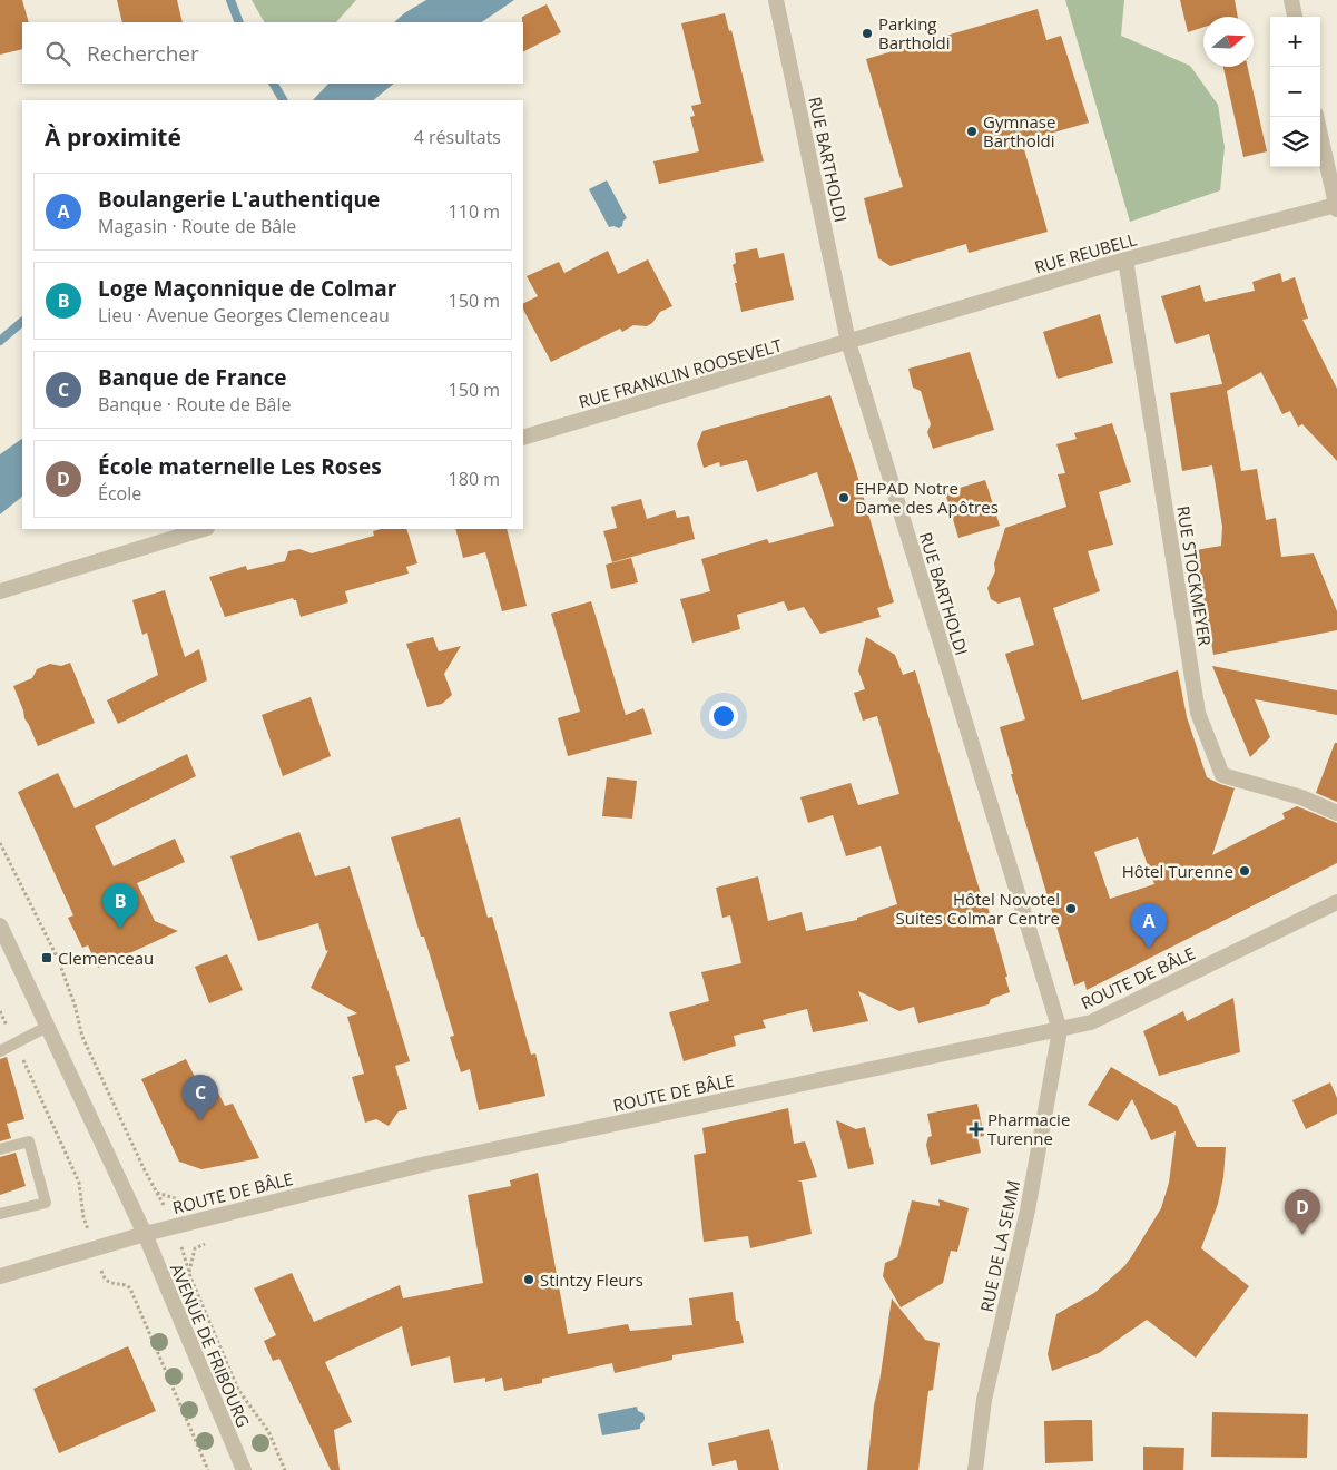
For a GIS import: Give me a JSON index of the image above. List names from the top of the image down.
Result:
{
  "streets": {
    "street": [
      "RUE BARTHOLDI",
      "RUE REUBELL",
      "RUE FRANKLIN ROOSEVELT",
      "RUE STOCKMEYER",
      "ROUTE DE BÂLE",
      "RUE DE LA SEMM",
      "AVENUE DE FRIBOURG"
    ]
  },
  "crossings": [
    ["RUE BARTHOLDI", "RUE REUBELL"],
    ["RUE BARTHOLDI", "RUE FRANKLIN ROOSEVELT"],
    ["RUE BARTHOLDI", "ROUTE DE BÂLE"],
    ["RUE BARTHOLDI", "RUE DE LA SEMM"],
    ["RUE REUBELL", "RUE FRANKLIN ROOSEVELT"],
    ["RUE REUBELL", "RUE STOCKMEYER"],
    ["ROUTE DE BÂLE", "RUE DE LA SEMM"],
    ["ROUTE DE BÂLE", "AVENUE DE FRIBOURG"]
  ],
  "places": {
    "other": [
      "Parking Bartholdi",
      "Gymnase Bartholdi",
      "EHPAD Notre Dame des Apôtres",
      "Hôtel Turenne",
      "Hôtel Novotel Suites Colmar Centre",
      "Stintzy Fleurs"
    ],
    "transit": ["Clemenceau"],
    "health": ["Pharmacie Turenne"]
  },
  "north": "right",
  "page": {
    "map_buttons": ["+", "−"],
    "search": "Rechercher",
    "heading": ["À proximité", "4 résultats"],
    "list": [
      {
        "mark": "A",
        "name": "Boulangerie L'authentique",
        "note": "Magasin · Route de Bâle",
        "value": "110 m"
      },
      {
        "mark": "B",
        "name": "Loge Maçonnique de Colmar",
        "note": "Lieu · Avenue Georges Clemenceau",
        "value": "150 m"
      },
      {
        "mark": "C",
        "name": "Banque de France",
        "note": "Banque · Route de Bâle",
        "value": "150 m"
      },
      {
        "mark": "D",
        "name": "École maternelle Les Roses",
        "note": "École",
        "value": "180 m"
      }
    ],
    "pins": [
      "B",
      "A",
      "C",
      "D"
    ]
  }
}
